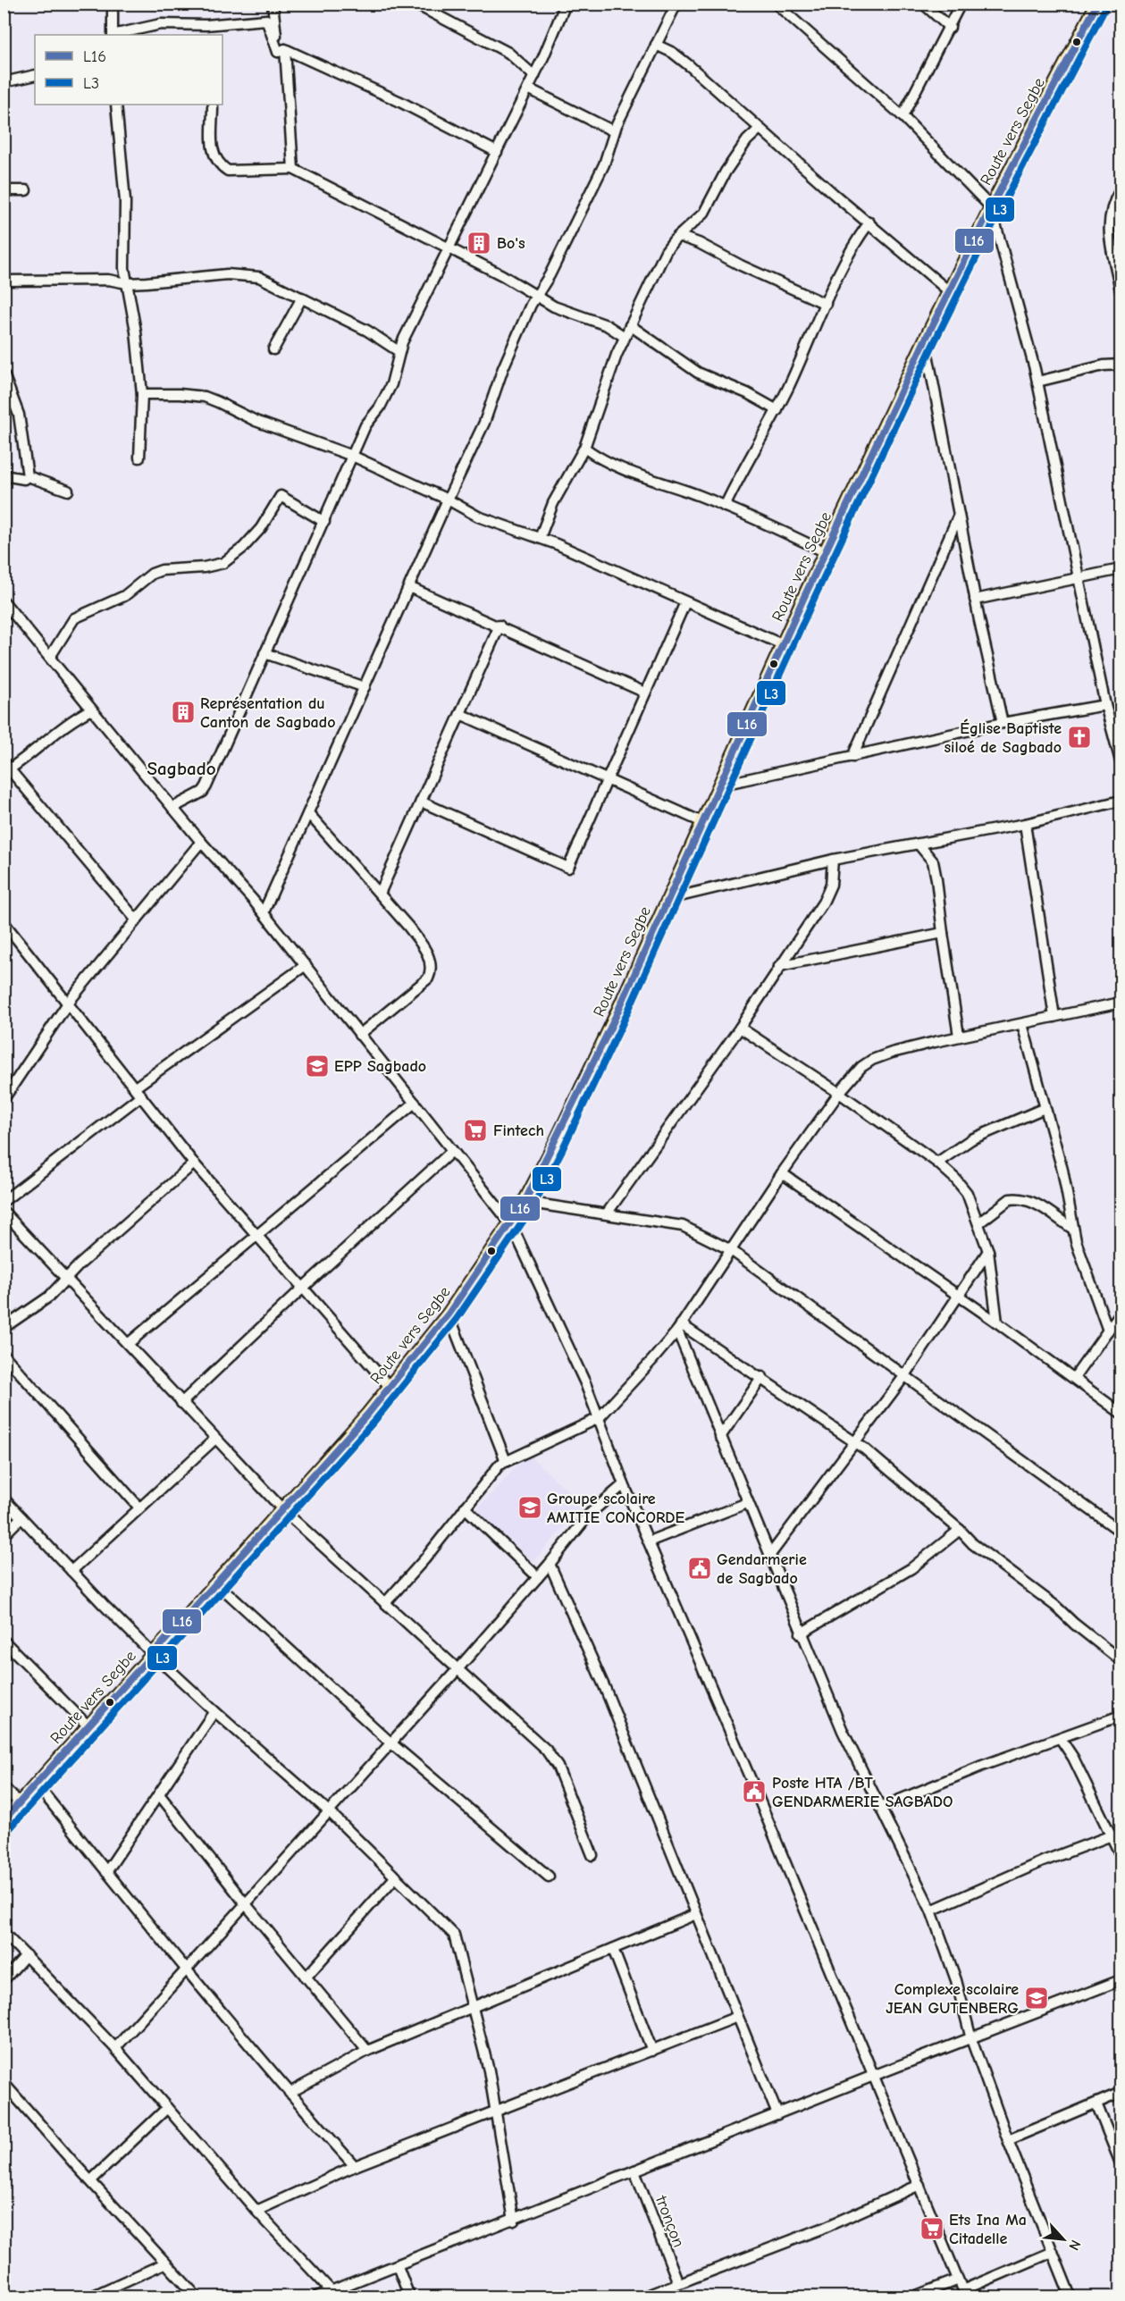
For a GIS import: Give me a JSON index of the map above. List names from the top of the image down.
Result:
{
  "streets": {
    "main road": ["Route vers Segbe"],
    "street": ["tronçon"]
  },
  "districts": ["Sagbado"],
  "places": {
    "building": ["Bo's", "Représentation du Canton de Sagbado"],
    "church": ["Église Baptiste siloé de Sagbado"],
    "school or university": ["EPP Sagbado", "Groupe scolaire AMITIE CONCORDE", "Complexe scolaire JEAN GUTENBERG"],
    "supermarket": ["Fintech", "Ets Ina Ma Citadelle"],
    "public building": ["Gendarmerie de Sagbado", "Poste HTA /BT GENDARMERIE SAGBADO"]
  },
  "lines": ["transit line L16", "transit line L3"],
  "legend": ["L16", "L3"],
  "north": "bottom right"
}
